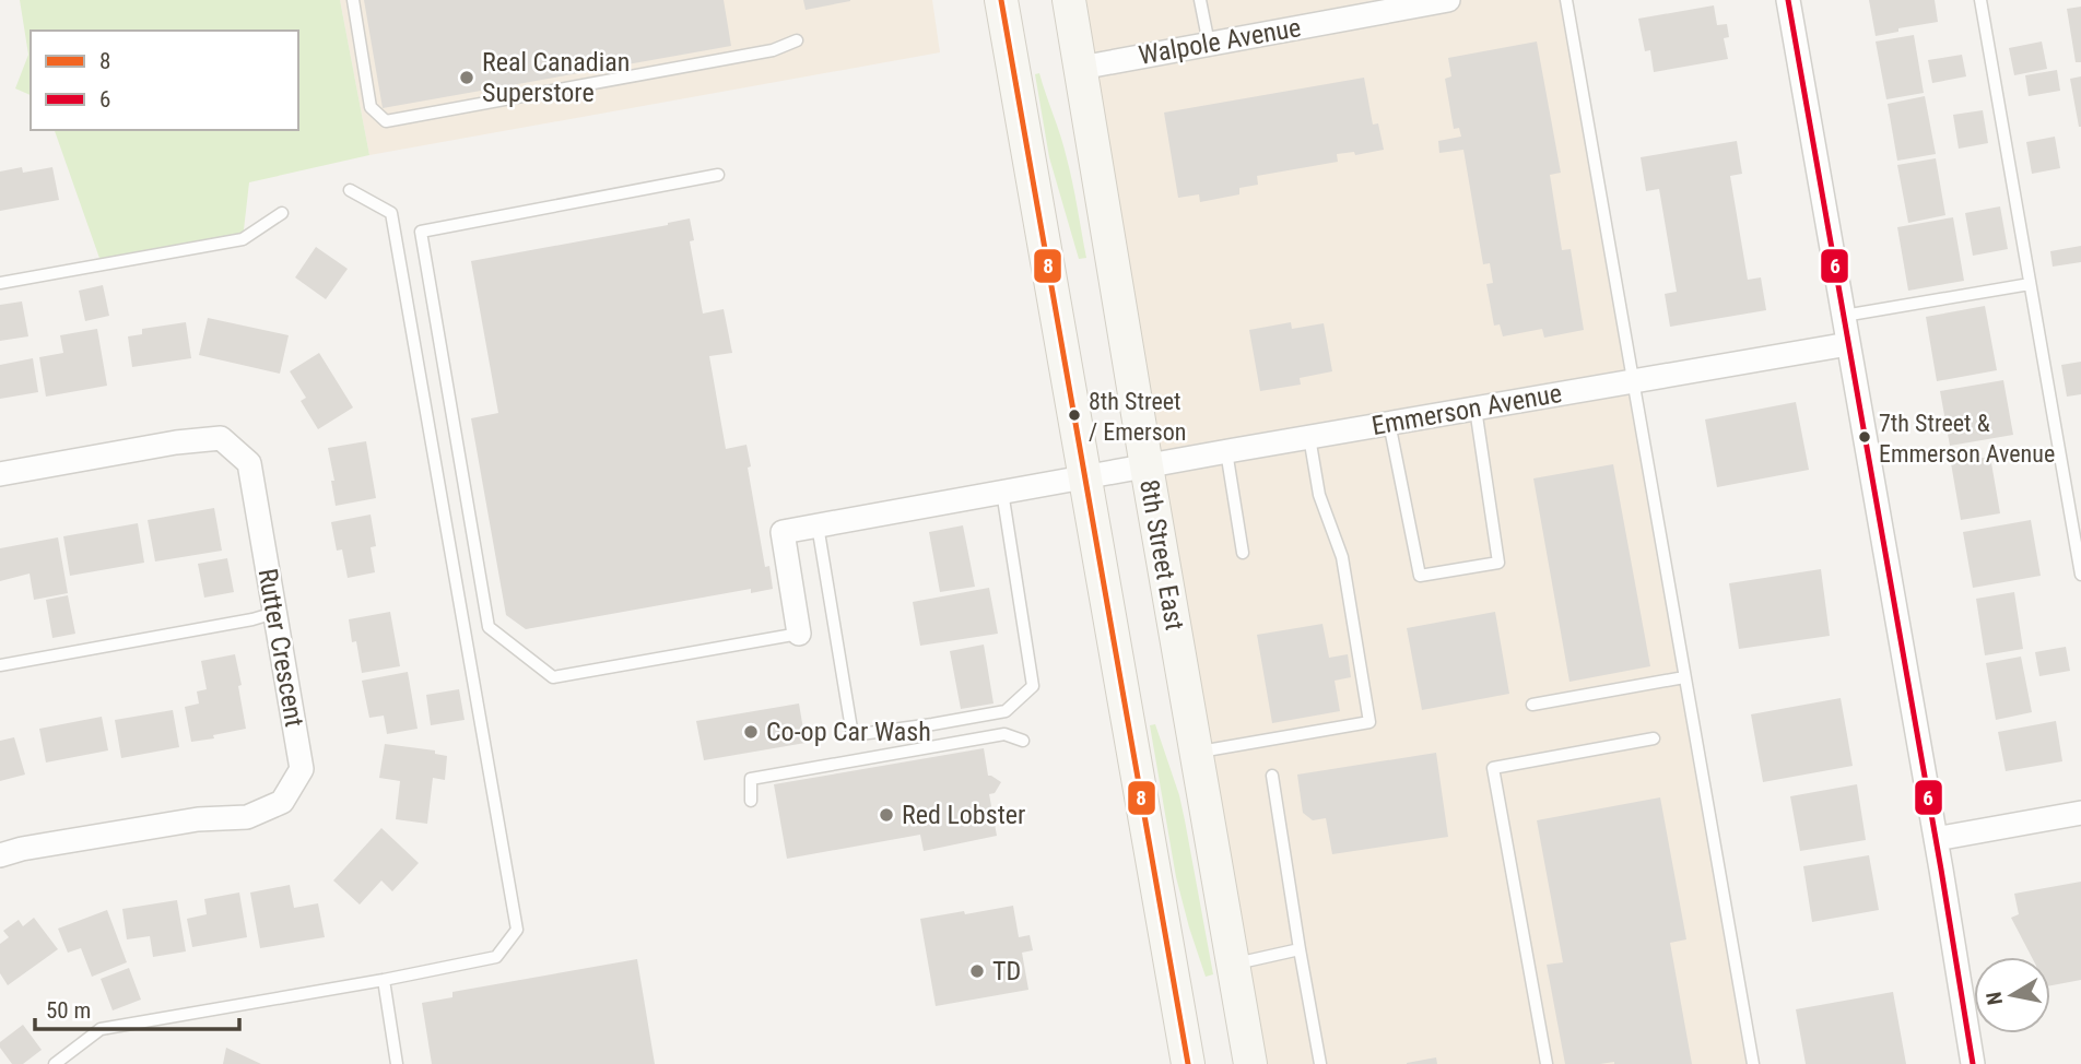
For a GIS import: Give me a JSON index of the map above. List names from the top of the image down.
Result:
{
  "streets": {
    "main road": ["8th Street East"],
    "street": ["Walpole Avenue", "Emmerson Avenue", "Rutter Crescent"]
  },
  "crossings": [
    ["Walpole Avenue", "8th Street East"],
    ["Emmerson Avenue", "8th Street East"]
  ],
  "places": [
    "Real Canadian Superstore",
    "8th Street / Emerson",
    "7th Street & Emmerson Avenue",
    "Co-op Car Wash",
    "Red Lobster",
    "TD"
  ],
  "lines": ["transit line 8", "transit line 6"],
  "legend": ["8", "6"],
  "scale_bar": "50 m",
  "north": "left"
}
